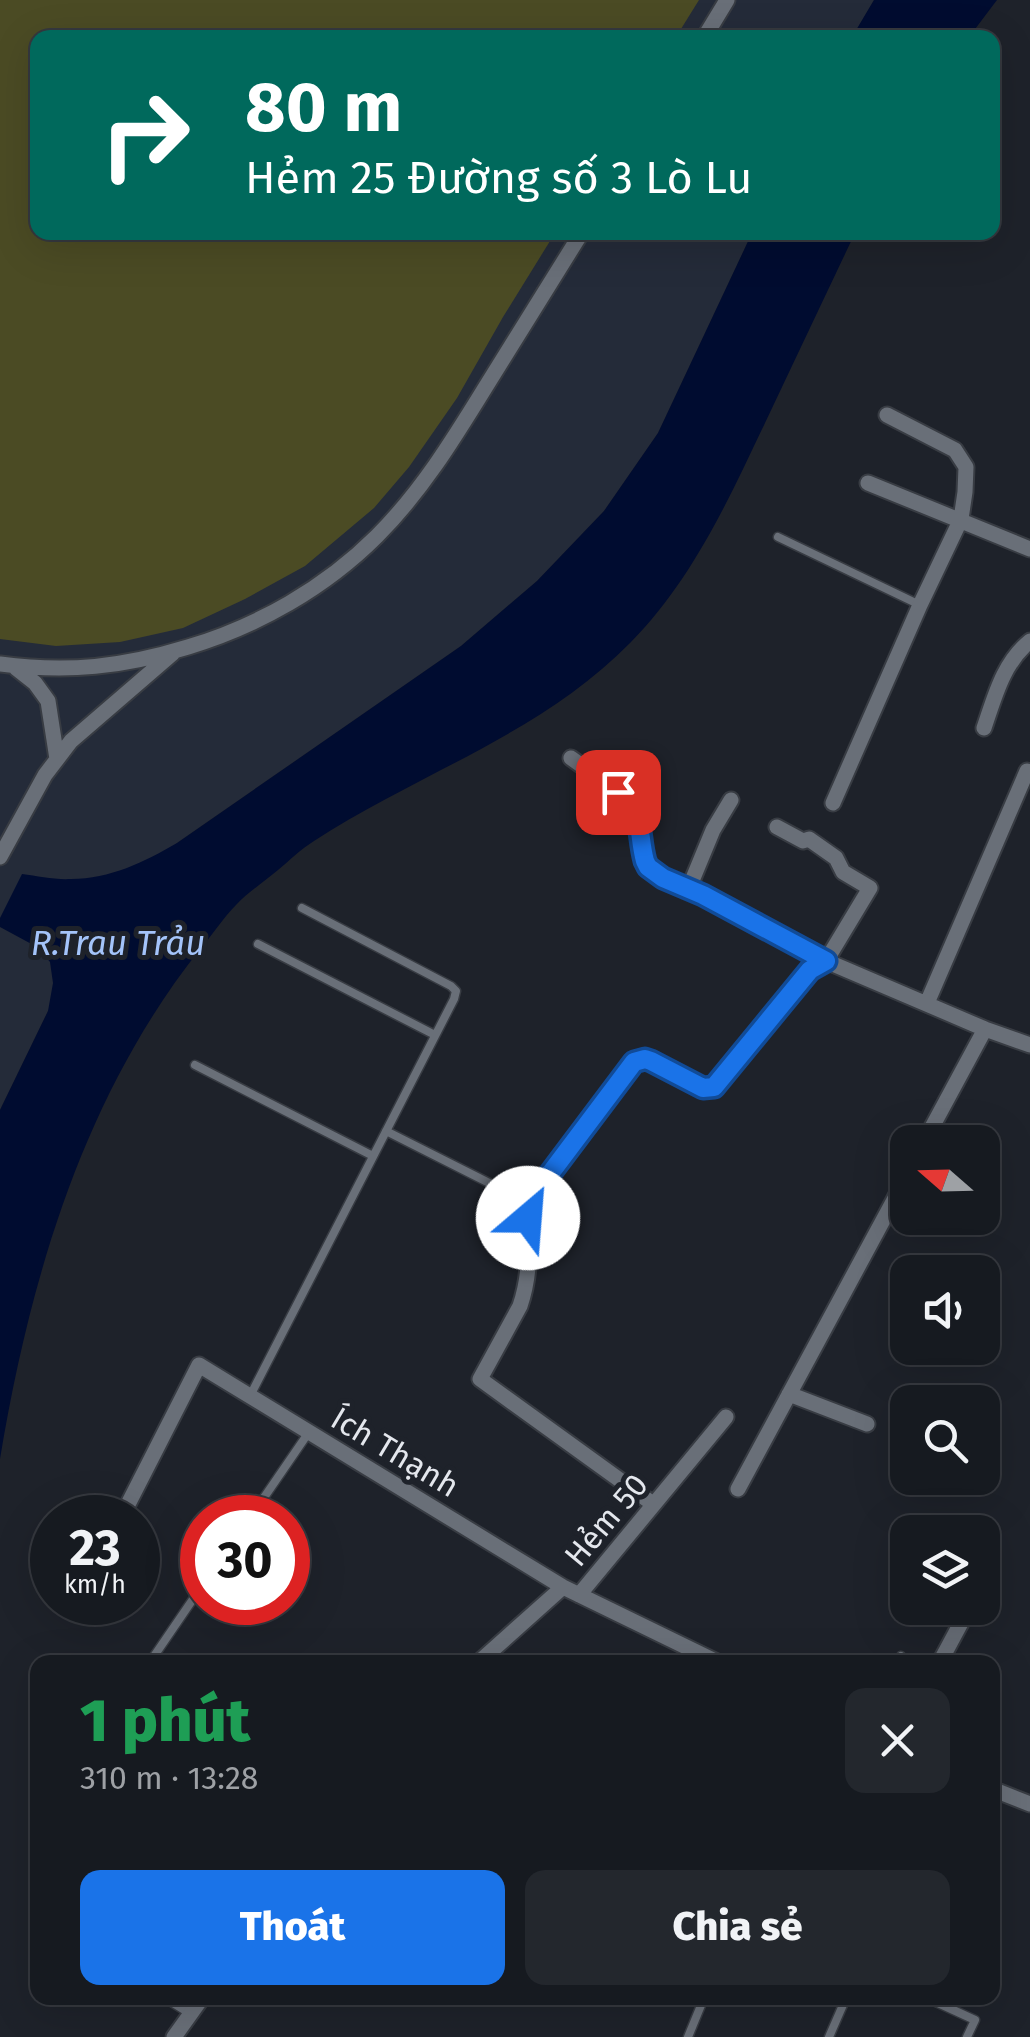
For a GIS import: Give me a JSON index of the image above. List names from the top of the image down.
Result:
{
  "streets": {
    "street": ["Ích Thạnh", "Hẻm 50"]
  },
  "crossings": [
    ["Ích Thạnh", "Hẻm 50"]
  ],
  "water": ["R.Trau Trảu"],
  "north": "left",
  "page": {
    "turn": ["80 m", "Hẻm 25 Đường số 3 Lò Lu"],
    "speed": "23 km/h",
    "limit": "30",
    "heading": ["1 phút", "310 m · 13:28"],
    "buttons": ["Thoát", "Chia sẻ"]
  }
}
